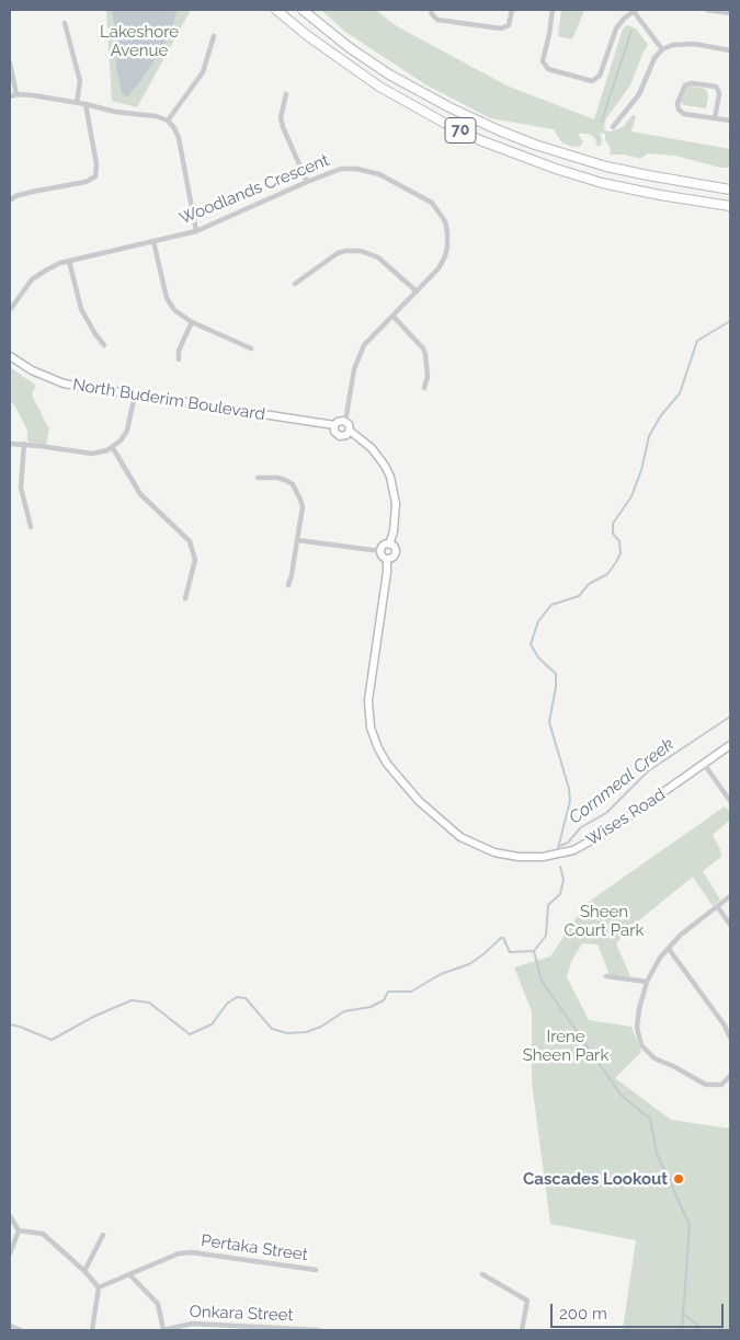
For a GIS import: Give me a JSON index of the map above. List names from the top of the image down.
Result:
{
  "streets": {
    "highway": ["70"],
    "street": [
      "Woodlands Crescent",
      "North Buderim Boulevard",
      "Wises Road",
      "Pertaka Street",
      "Onkara Street"
    ]
  },
  "crossings": [
    ["Woodlands Crescent", "North Buderim Boulevard"]
  ],
  "water": ["Cornmeal Creek"],
  "parks": ["Lakeshore Avenue", "Sheen Court Park", "Irene Sheen Park"],
  "places": ["Cascades Lookout"],
  "scale_bar": "200 m"
}
